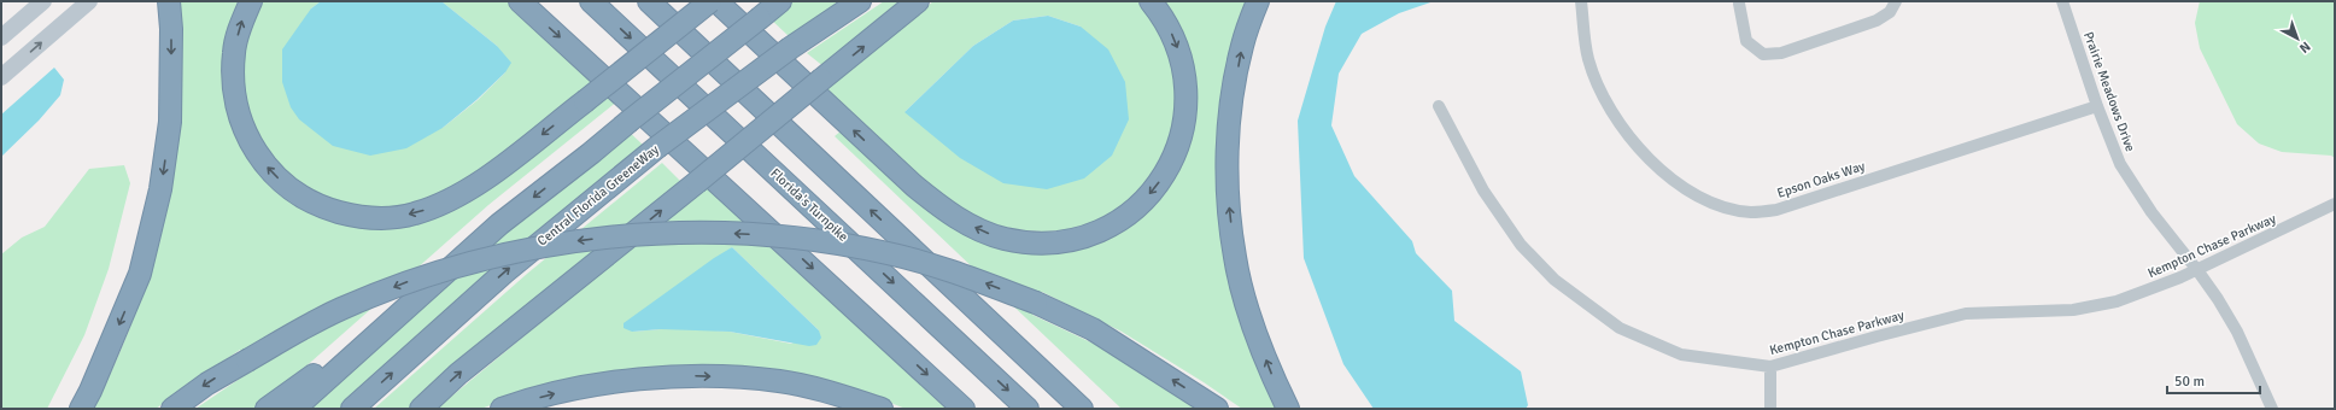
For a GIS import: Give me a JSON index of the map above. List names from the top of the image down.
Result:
{
  "streets": {
    "highway": ["Central Florida GreeneWay", "Florida's Turnpike"],
    "street": ["Prairie Meadows Drive", "Epson Oaks Way", "Kempton Chase Parkway"]
  },
  "crossings": [
    ["Prairie Meadows Drive", "Epson Oaks Way"],
    ["Prairie Meadows Drive", "Kempton Chase Parkway"]
  ],
  "scale_bar": "50 m",
  "north": "bottom right"
}
